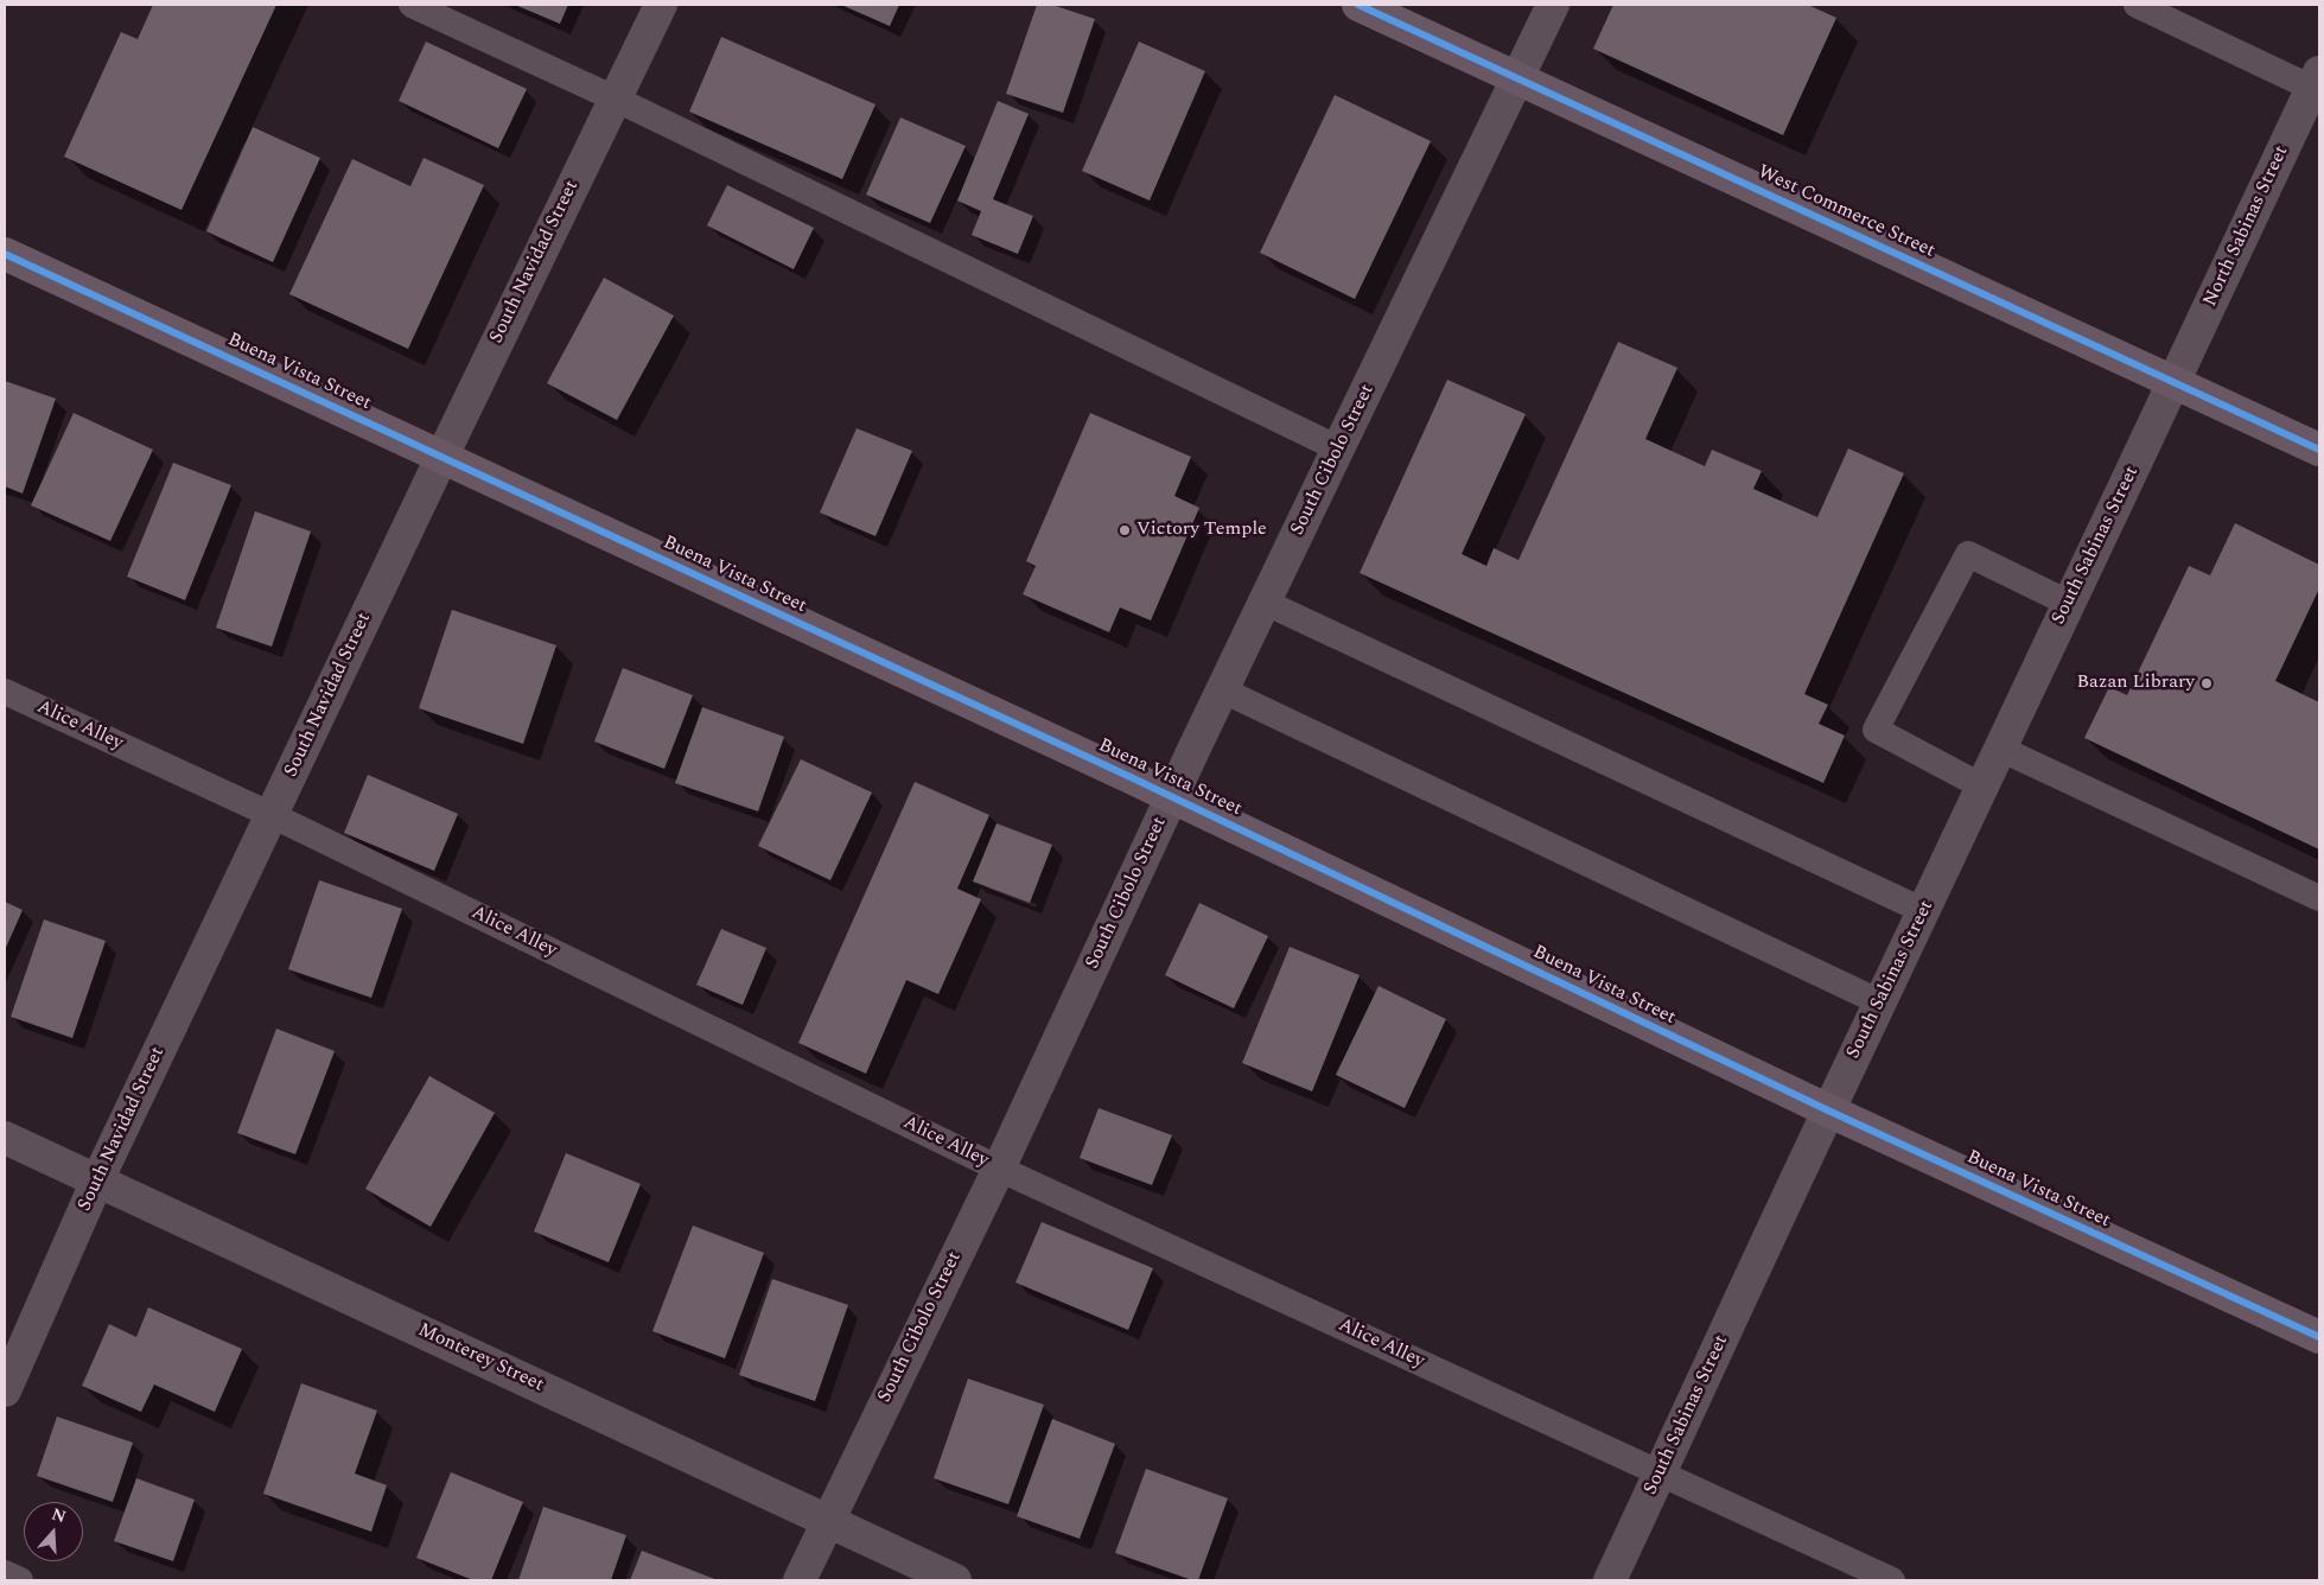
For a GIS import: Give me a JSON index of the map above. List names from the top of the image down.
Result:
{
  "streets": {
    "main road": ["West Commerce Street", "Buena Vista Street"],
    "street": [
      "North Sabinas Street",
      "South Navidad Street",
      "South Cibolo Street",
      "South Sabinas Street",
      "Monterey Street"
    ],
    "lane": ["Alice Alley"]
  },
  "crossings": [
    ["West Commerce Street", "North Sabinas Street"],
    ["West Commerce Street", "South Cibolo Street"],
    ["West Commerce Street", "South Sabinas Street"],
    ["North Sabinas Street", "South Sabinas Street"],
    ["South Navidad Street", "Buena Vista Street"],
    ["South Navidad Street", "Alice Alley"],
    ["South Navidad Street", "Monterey Street"],
    ["Buena Vista Street", "South Cibolo Street"],
    ["Buena Vista Street", "South Sabinas Street"],
    ["South Cibolo Street", "Alice Alley"],
    ["South Cibolo Street", "Monterey Street"],
    ["South Sabinas Street", "Alice Alley"]
  ],
  "places": ["Victory Temple", "Bazan Library"],
  "north": "top"
}
